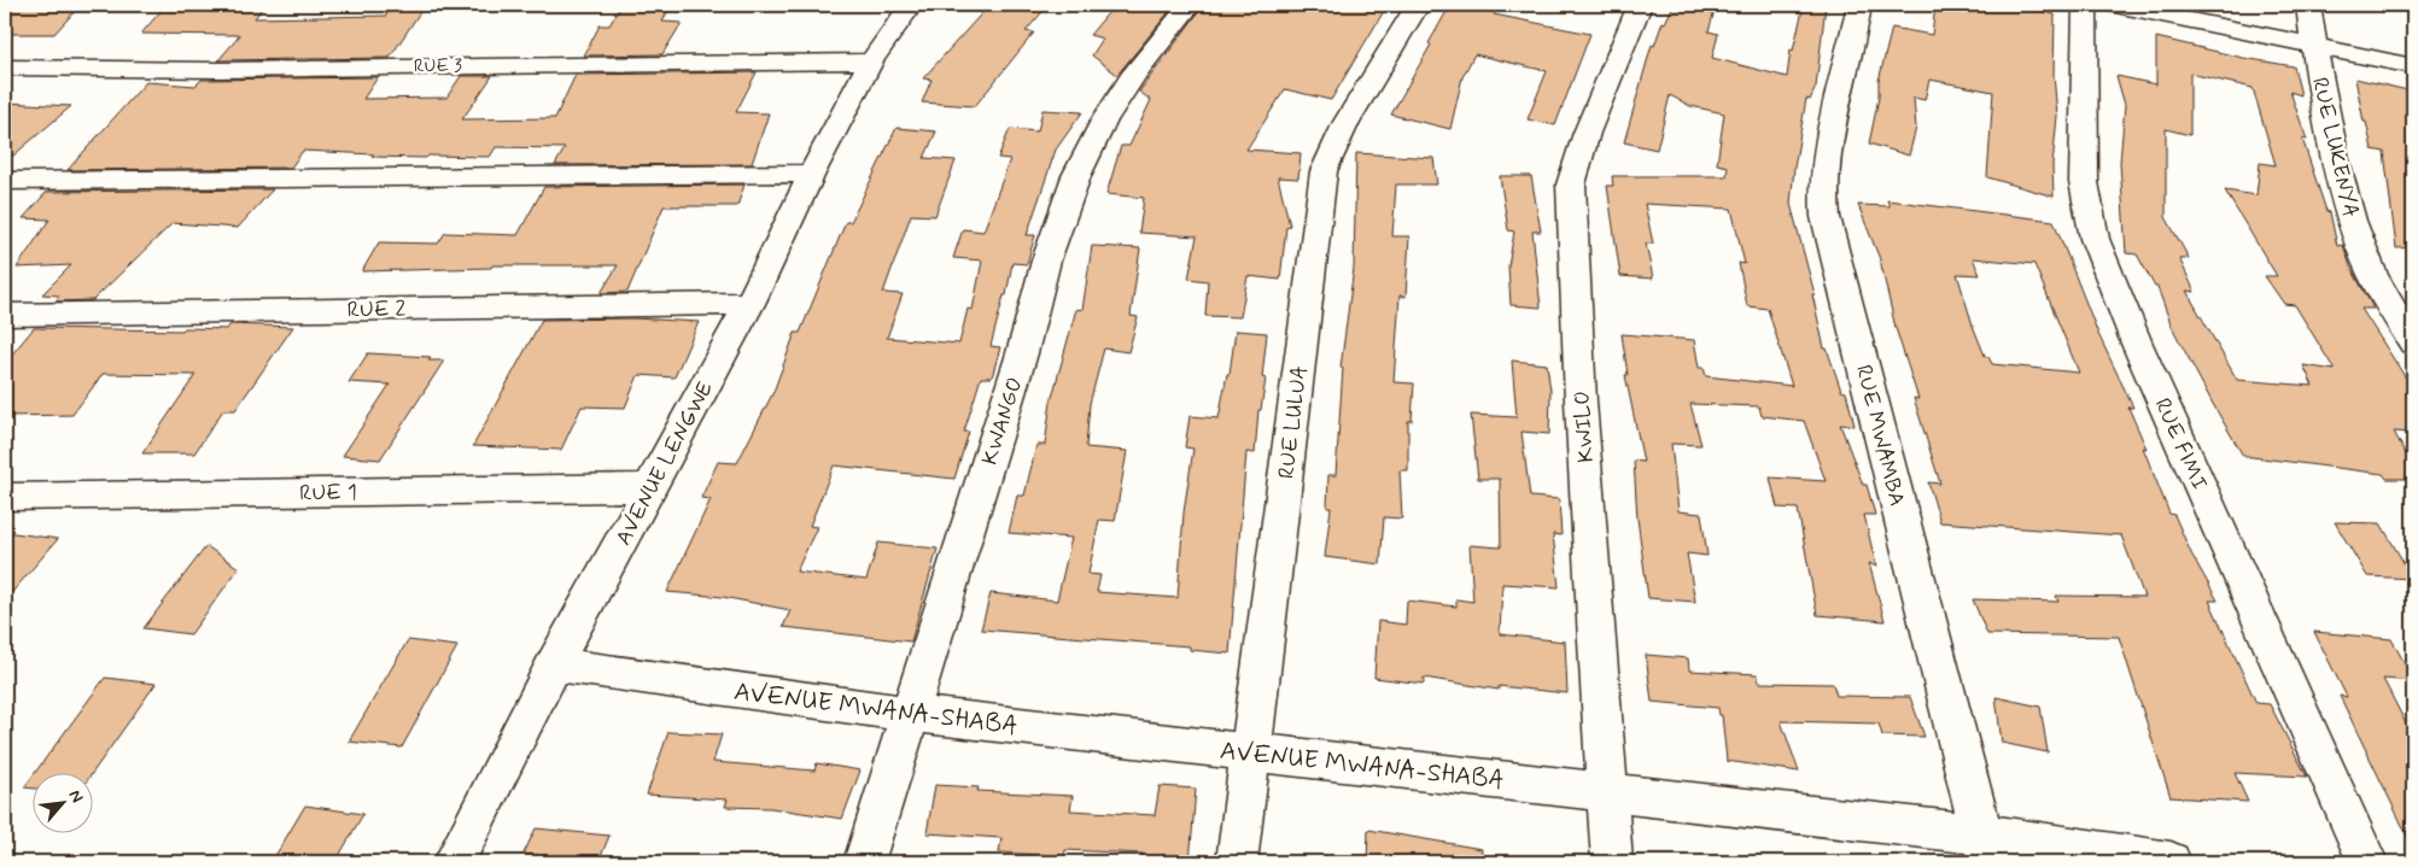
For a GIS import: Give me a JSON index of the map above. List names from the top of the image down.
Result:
{
  "streets": {
    "street": [
      "RUE 3",
      "RUE LUKENYA",
      "RUE 2",
      "KWANGO",
      "RUE LULUA",
      "KWILO",
      "RUE MWAMBA",
      "RUE FIMI",
      "AVENUE LENGWE",
      "RUE 1",
      "AVENUE MWANA-SHABA"
    ]
  },
  "crossings": [
    ["RUE 3", "AVENUE LENGWE"],
    ["RUE 2", "AVENUE LENGWE"],
    ["KWANGO", "AVENUE MWANA-SHABA"],
    ["RUE LULUA", "AVENUE MWANA-SHABA"],
    ["KWILO", "AVENUE MWANA-SHABA"],
    ["RUE MWAMBA", "AVENUE MWANA-SHABA"],
    ["AVENUE LENGWE", "RUE 1"],
    ["AVENUE LENGWE", "AVENUE MWANA-SHABA"]
  ],
  "north": "top right"
}
